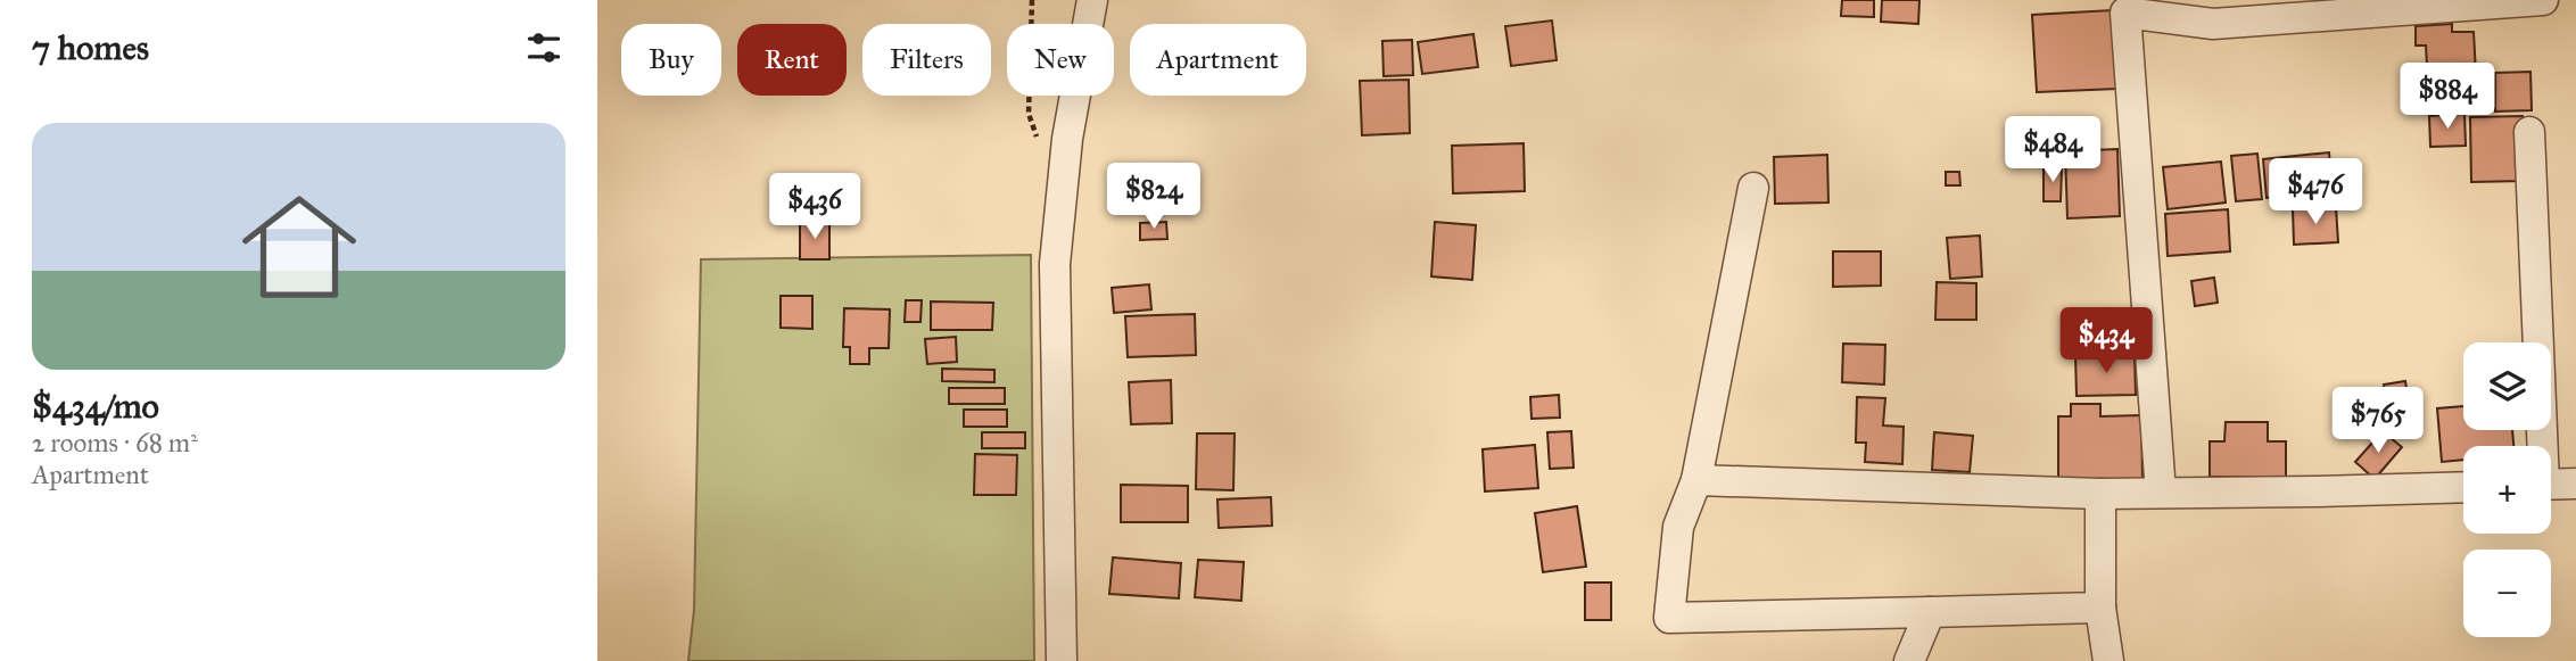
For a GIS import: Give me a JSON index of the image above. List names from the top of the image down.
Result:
{
  "page": {
    "heading": "7 homes",
    "chip": [
      "Buy",
      "Rent",
      "Filters",
      "New",
      "Apartment"
    ],
    "price": [
      "$884",
      "$484",
      "$476",
      "$824",
      "$436",
      "$434",
      "$765"
    ],
    "list": [
      {
        "name": "$434/mo",
        "note": "2 rooms · 68 m² · Apartment"
      }
    ],
    "map_buttons": ["+", "−"]
  }
}
